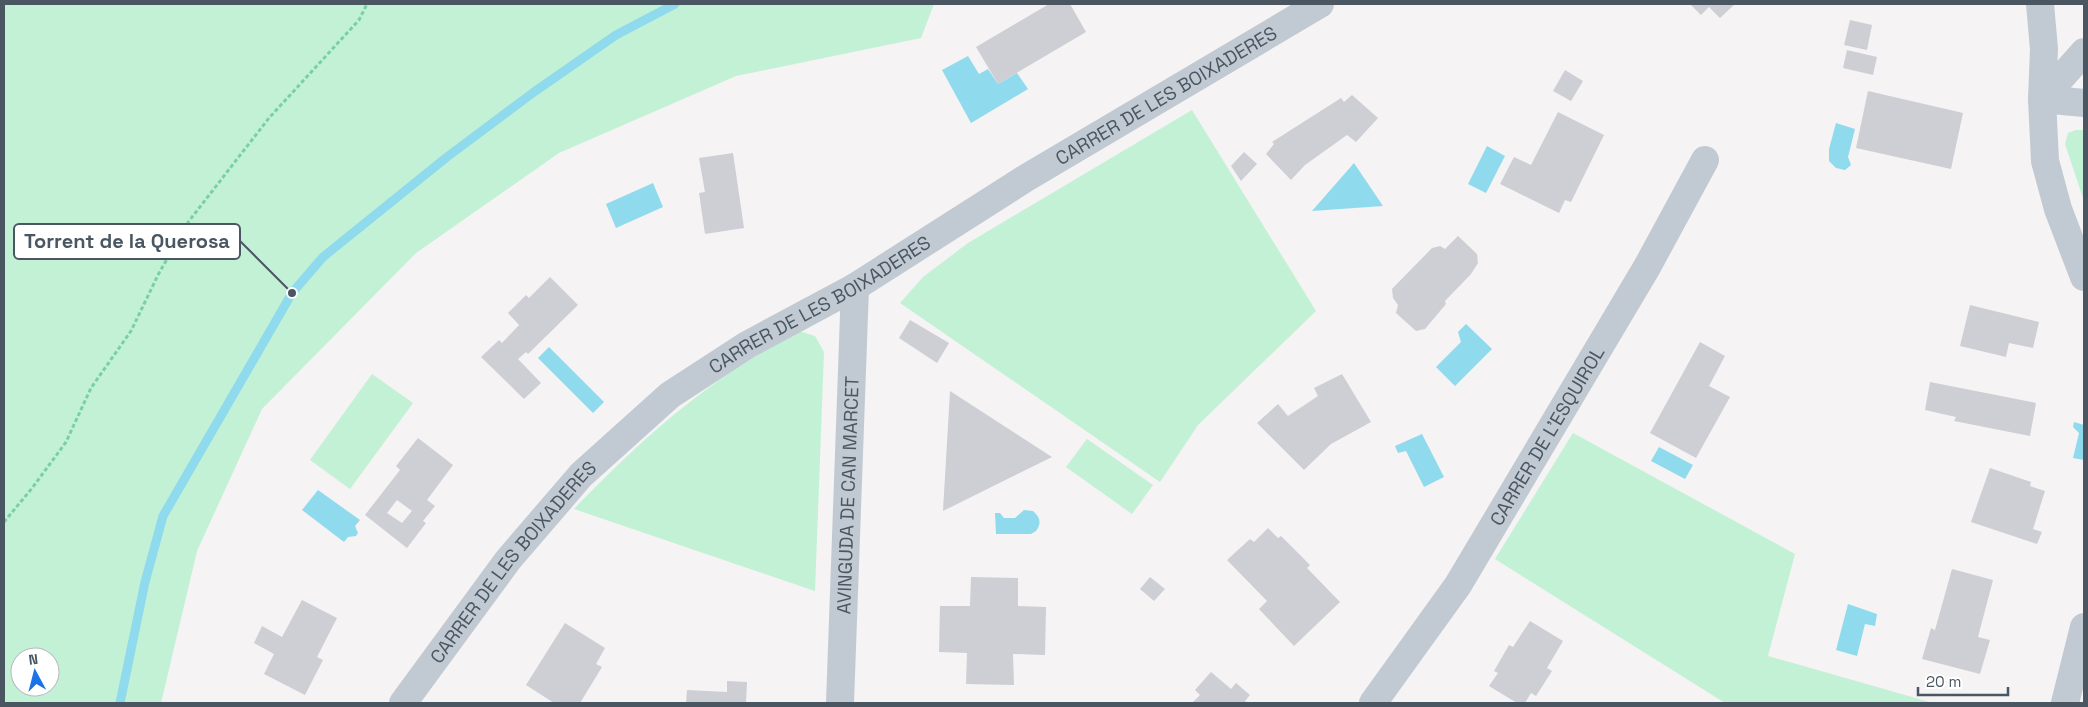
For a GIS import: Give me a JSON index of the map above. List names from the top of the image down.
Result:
{
  "streets": {
    "street": ["CARRER DE LES BOIXADERES", "CARRER DE L'ESQUIROL", "AVINGUDA DE CAN MARCET"]
  },
  "crossings": [
    ["CARRER DE LES BOIXADERES", "AVINGUDA DE CAN MARCET"]
  ],
  "places": ["Torrent de la Querosa"],
  "scale_bar": "20 m",
  "north": "top"
}
